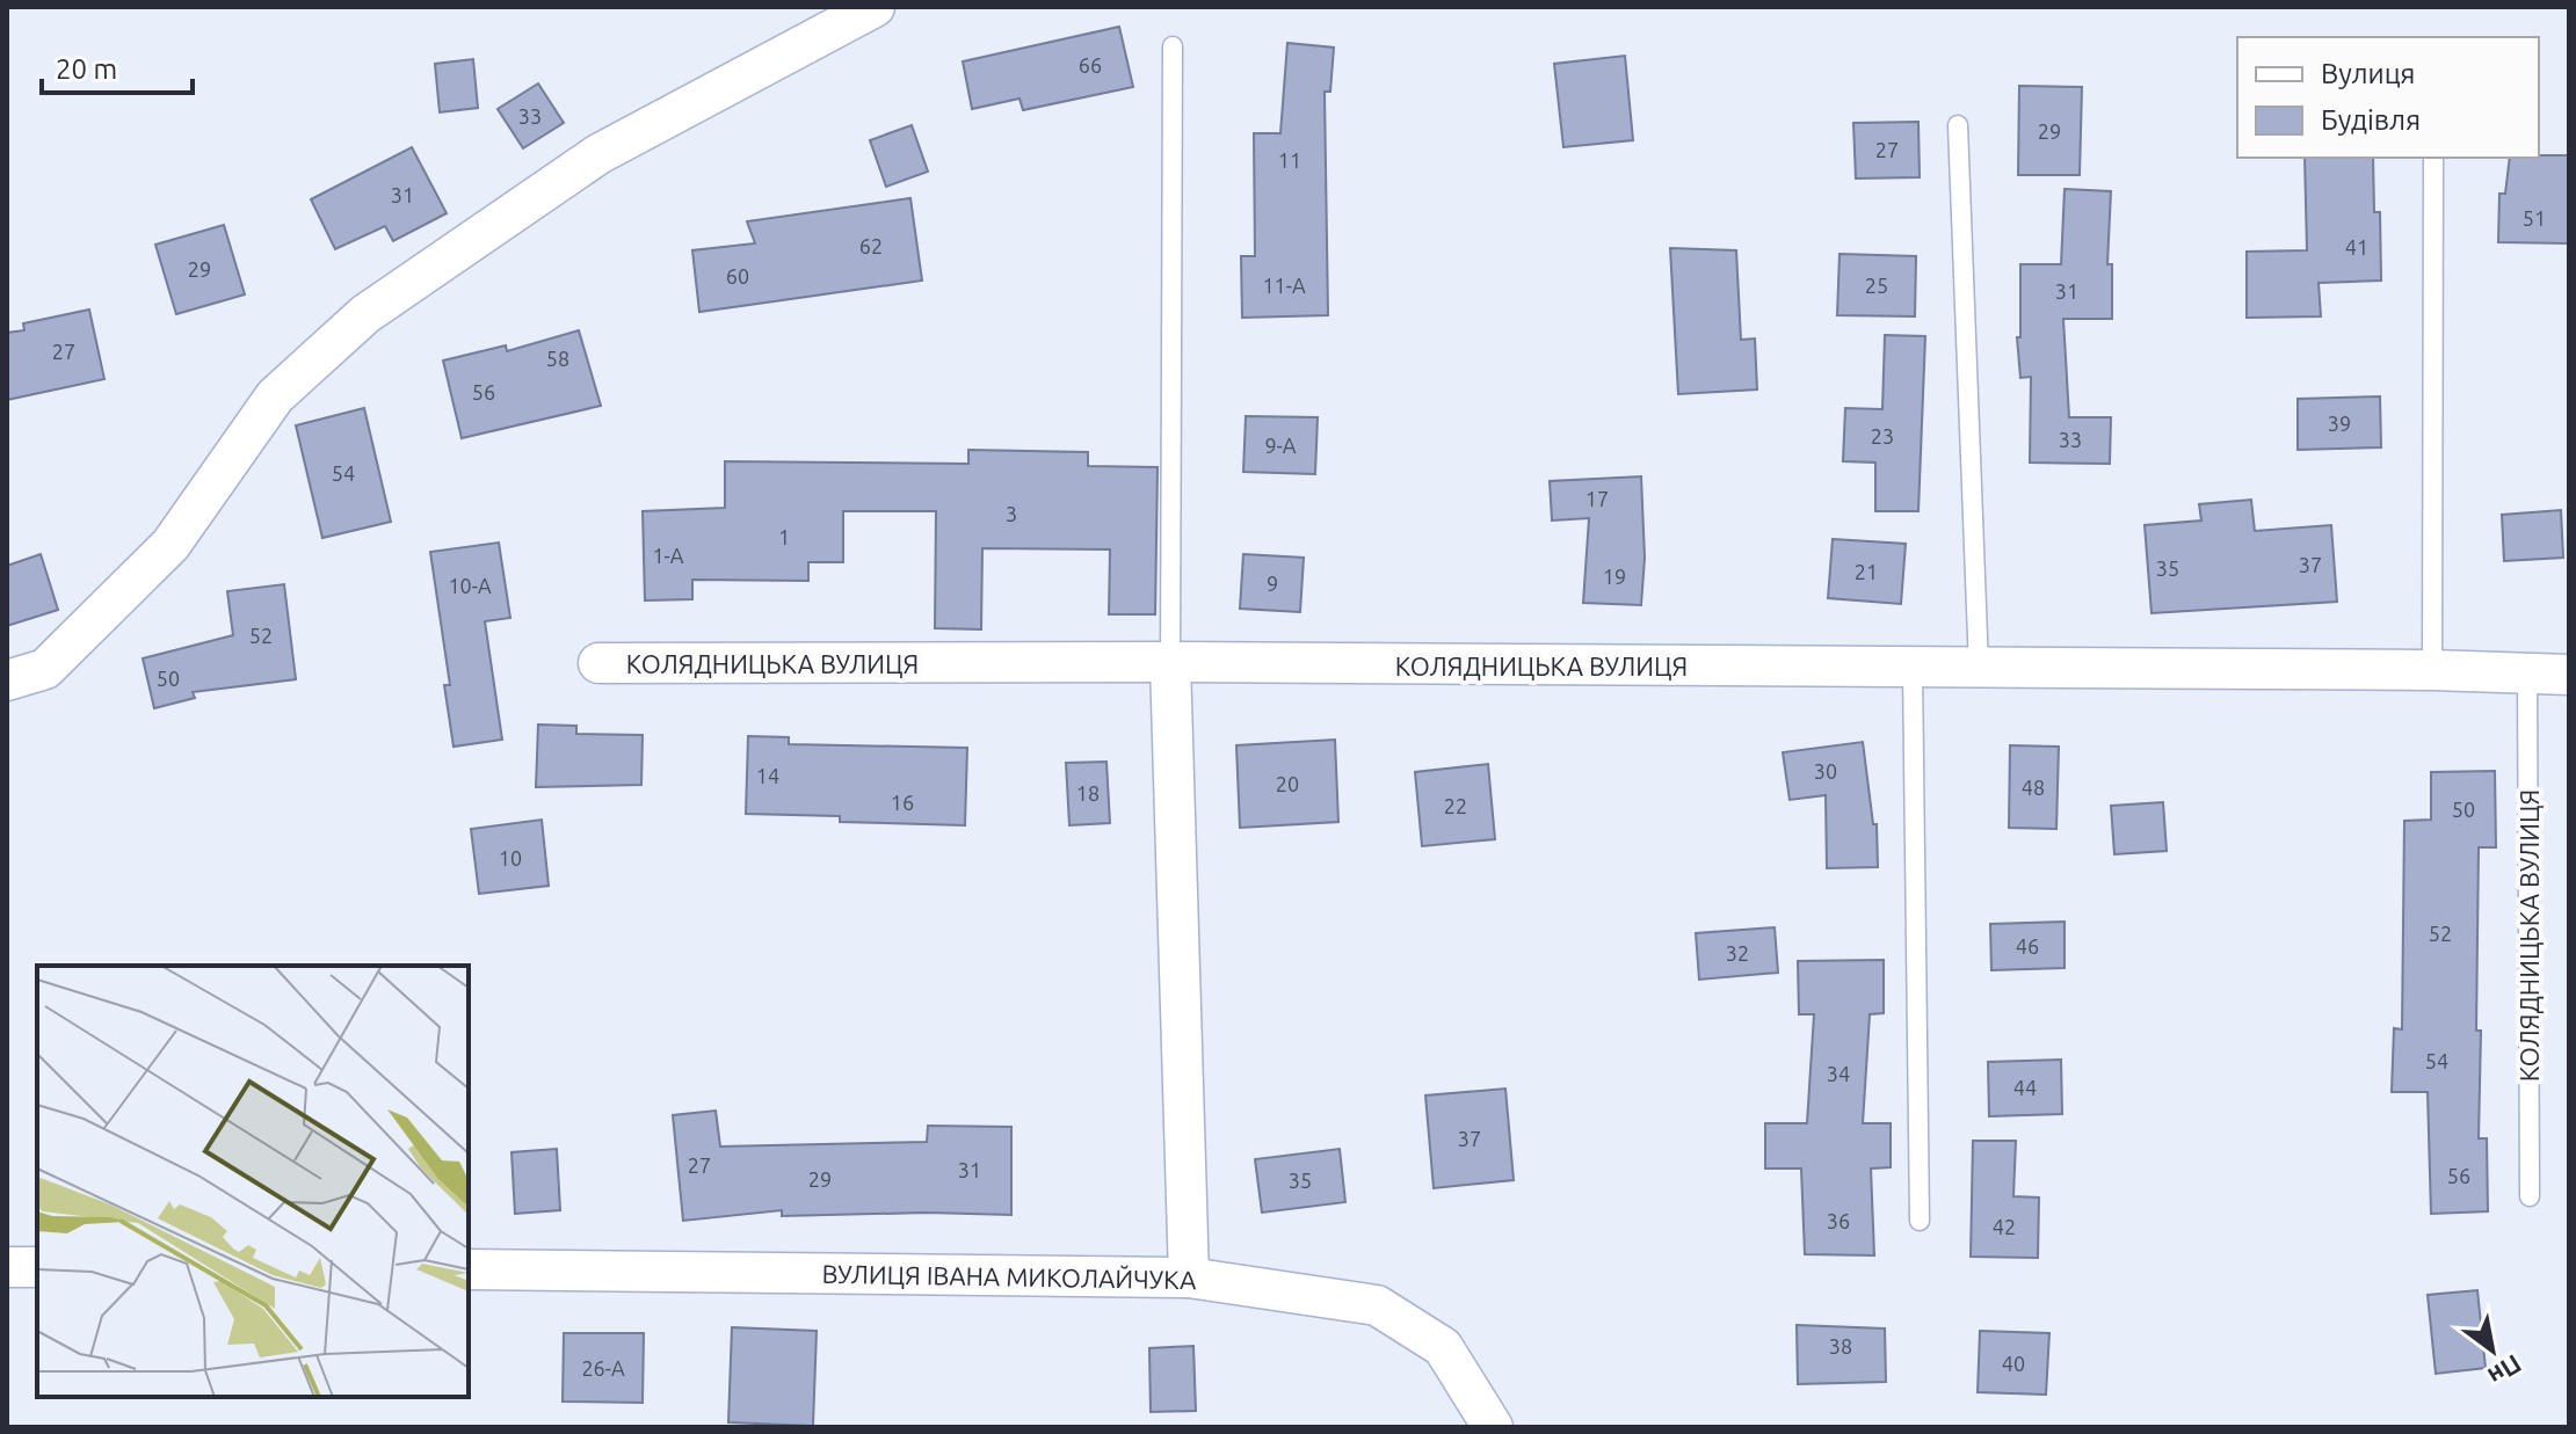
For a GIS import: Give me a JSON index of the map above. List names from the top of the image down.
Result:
{
  "streets": {
    "street": ["КОЛЯДНИЦЬКА ВУЛИЦЯ", "ВУЛИЦЯ ІВАНА МИКОЛАЙЧУКА"]
  },
  "house_numbers": [
    "66",
    "33",
    "29",
    "27",
    "11",
    "31",
    "51",
    "62",
    "41",
    "29",
    "60",
    "11-А",
    "25",
    "31",
    "27",
    "58",
    "56",
    "39",
    "23",
    "33",
    "9-А",
    "54",
    "17",
    "3",
    "1",
    "1-А",
    "37",
    "35",
    "21",
    "19",
    "9",
    "10-А",
    "52",
    "50",
    "30",
    "14",
    "20",
    "48",
    "18",
    "16",
    "22",
    "50",
    "10",
    "52",
    "46",
    "32",
    "54",
    "34",
    "44",
    "37",
    "27",
    "31",
    "56",
    "29",
    "35",
    "36",
    "42",
    "38",
    "40",
    "26-А"
  ],
  "legend": ["Вулиця", "Будівля"],
  "scale_bar": "20 m",
  "north": "bottom right"
}
